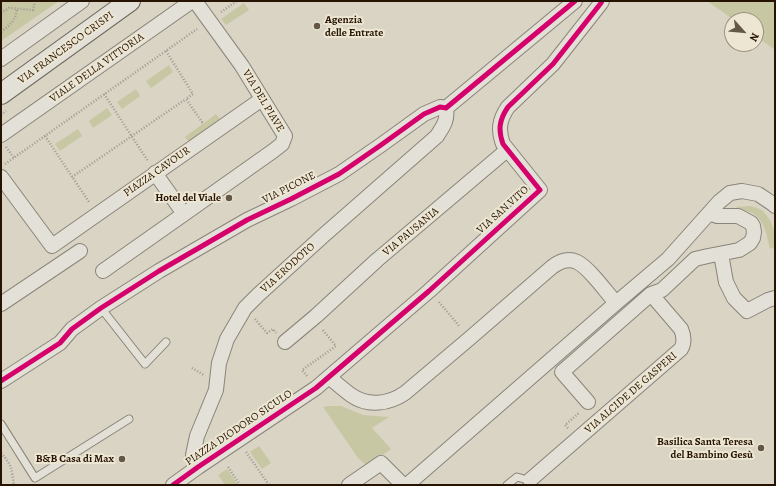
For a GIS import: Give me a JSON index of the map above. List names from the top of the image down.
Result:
{
  "streets": {
    "main road": ["VIA FRANCESCO CRISPI"],
    "street": [
      "VIALE DELLA VITTORIA",
      "VIA DEL PIAVE",
      "PIAZZA CAVOUR",
      "VIA PICONE",
      "VIA SAN VITO",
      "VIA PAUSANIA",
      "VIA ERODOTO",
      "VIA ALCIDE DE GASPERI",
      "PIAZZA DIODORO SICULO"
    ]
  },
  "crossings": [
    ["VIA DEL PIAVE", "PIAZZA CAVOUR"],
    ["VIA PICONE", "VIA ERODOTO"],
    ["VIA SAN VITO", "VIA PAUSANIA"],
    ["VIA SAN VITO", "PIAZZA DIODORO SICULO"],
    ["VIA ERODOTO", "PIAZZA DIODORO SICULO"]
  ],
  "places": [
    "Agenzia delle Entrate",
    "Hotel del Viale",
    "Basilica Santa Teresa del Bambino Gesù",
    "B&B Casa di Max"
  ],
  "north": "bottom right"
}
